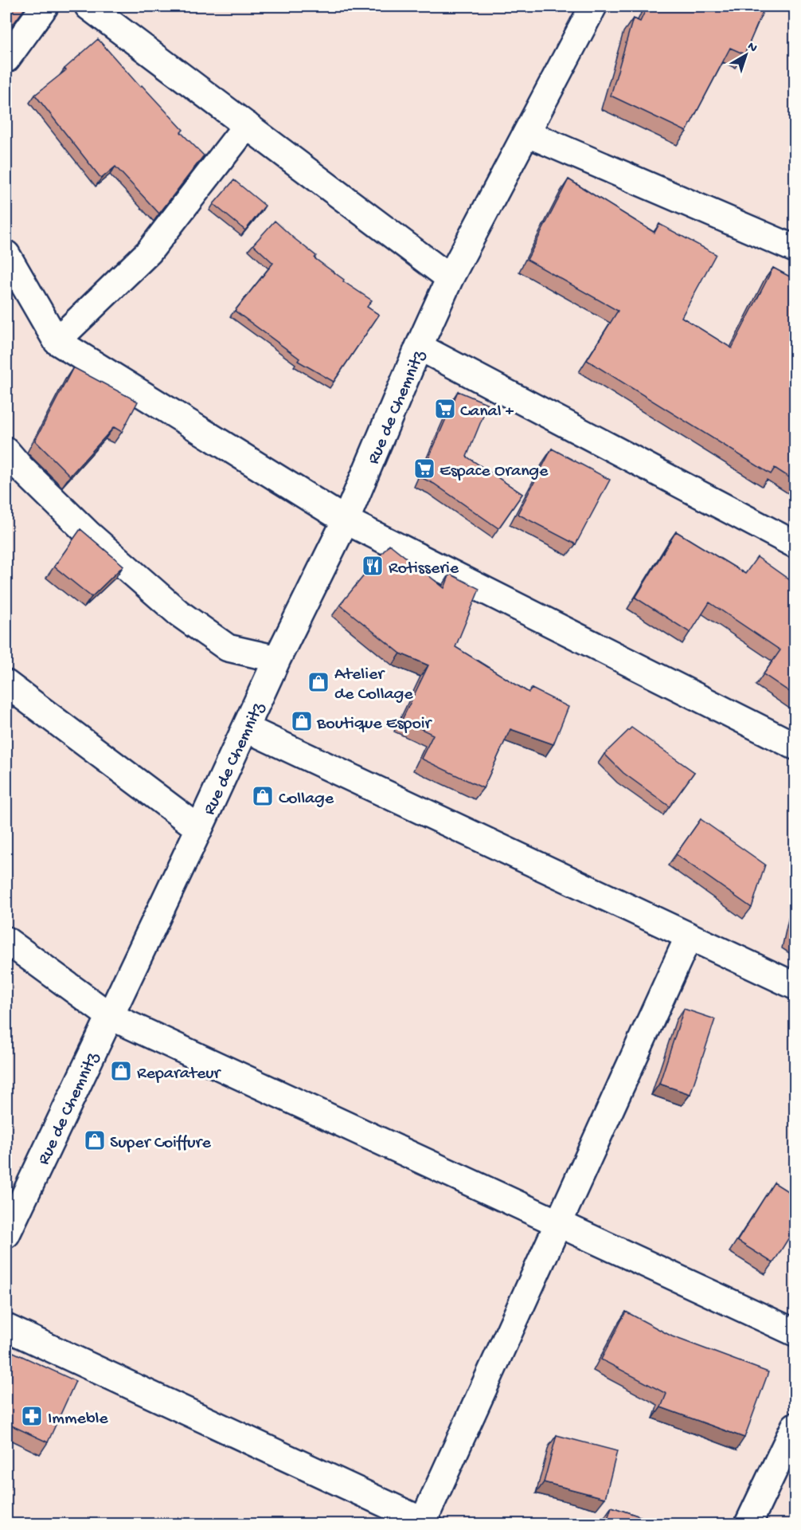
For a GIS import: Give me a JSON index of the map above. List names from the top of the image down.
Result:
{
  "streets": {
    "street": ["Rue de Chemnitz"]
  },
  "places": {
    "supermarket": ["Canal +", "Espace Orange"],
    "restaurant": ["Rotisserie"],
    "shop": [
      "Atelier de Collage",
      "Boutique Espoir",
      "Collage",
      "Reparateur",
      "Super Coiffure"
    ],
    "pharmacy": ["Immeble"]
  },
  "north": "top right"
}
